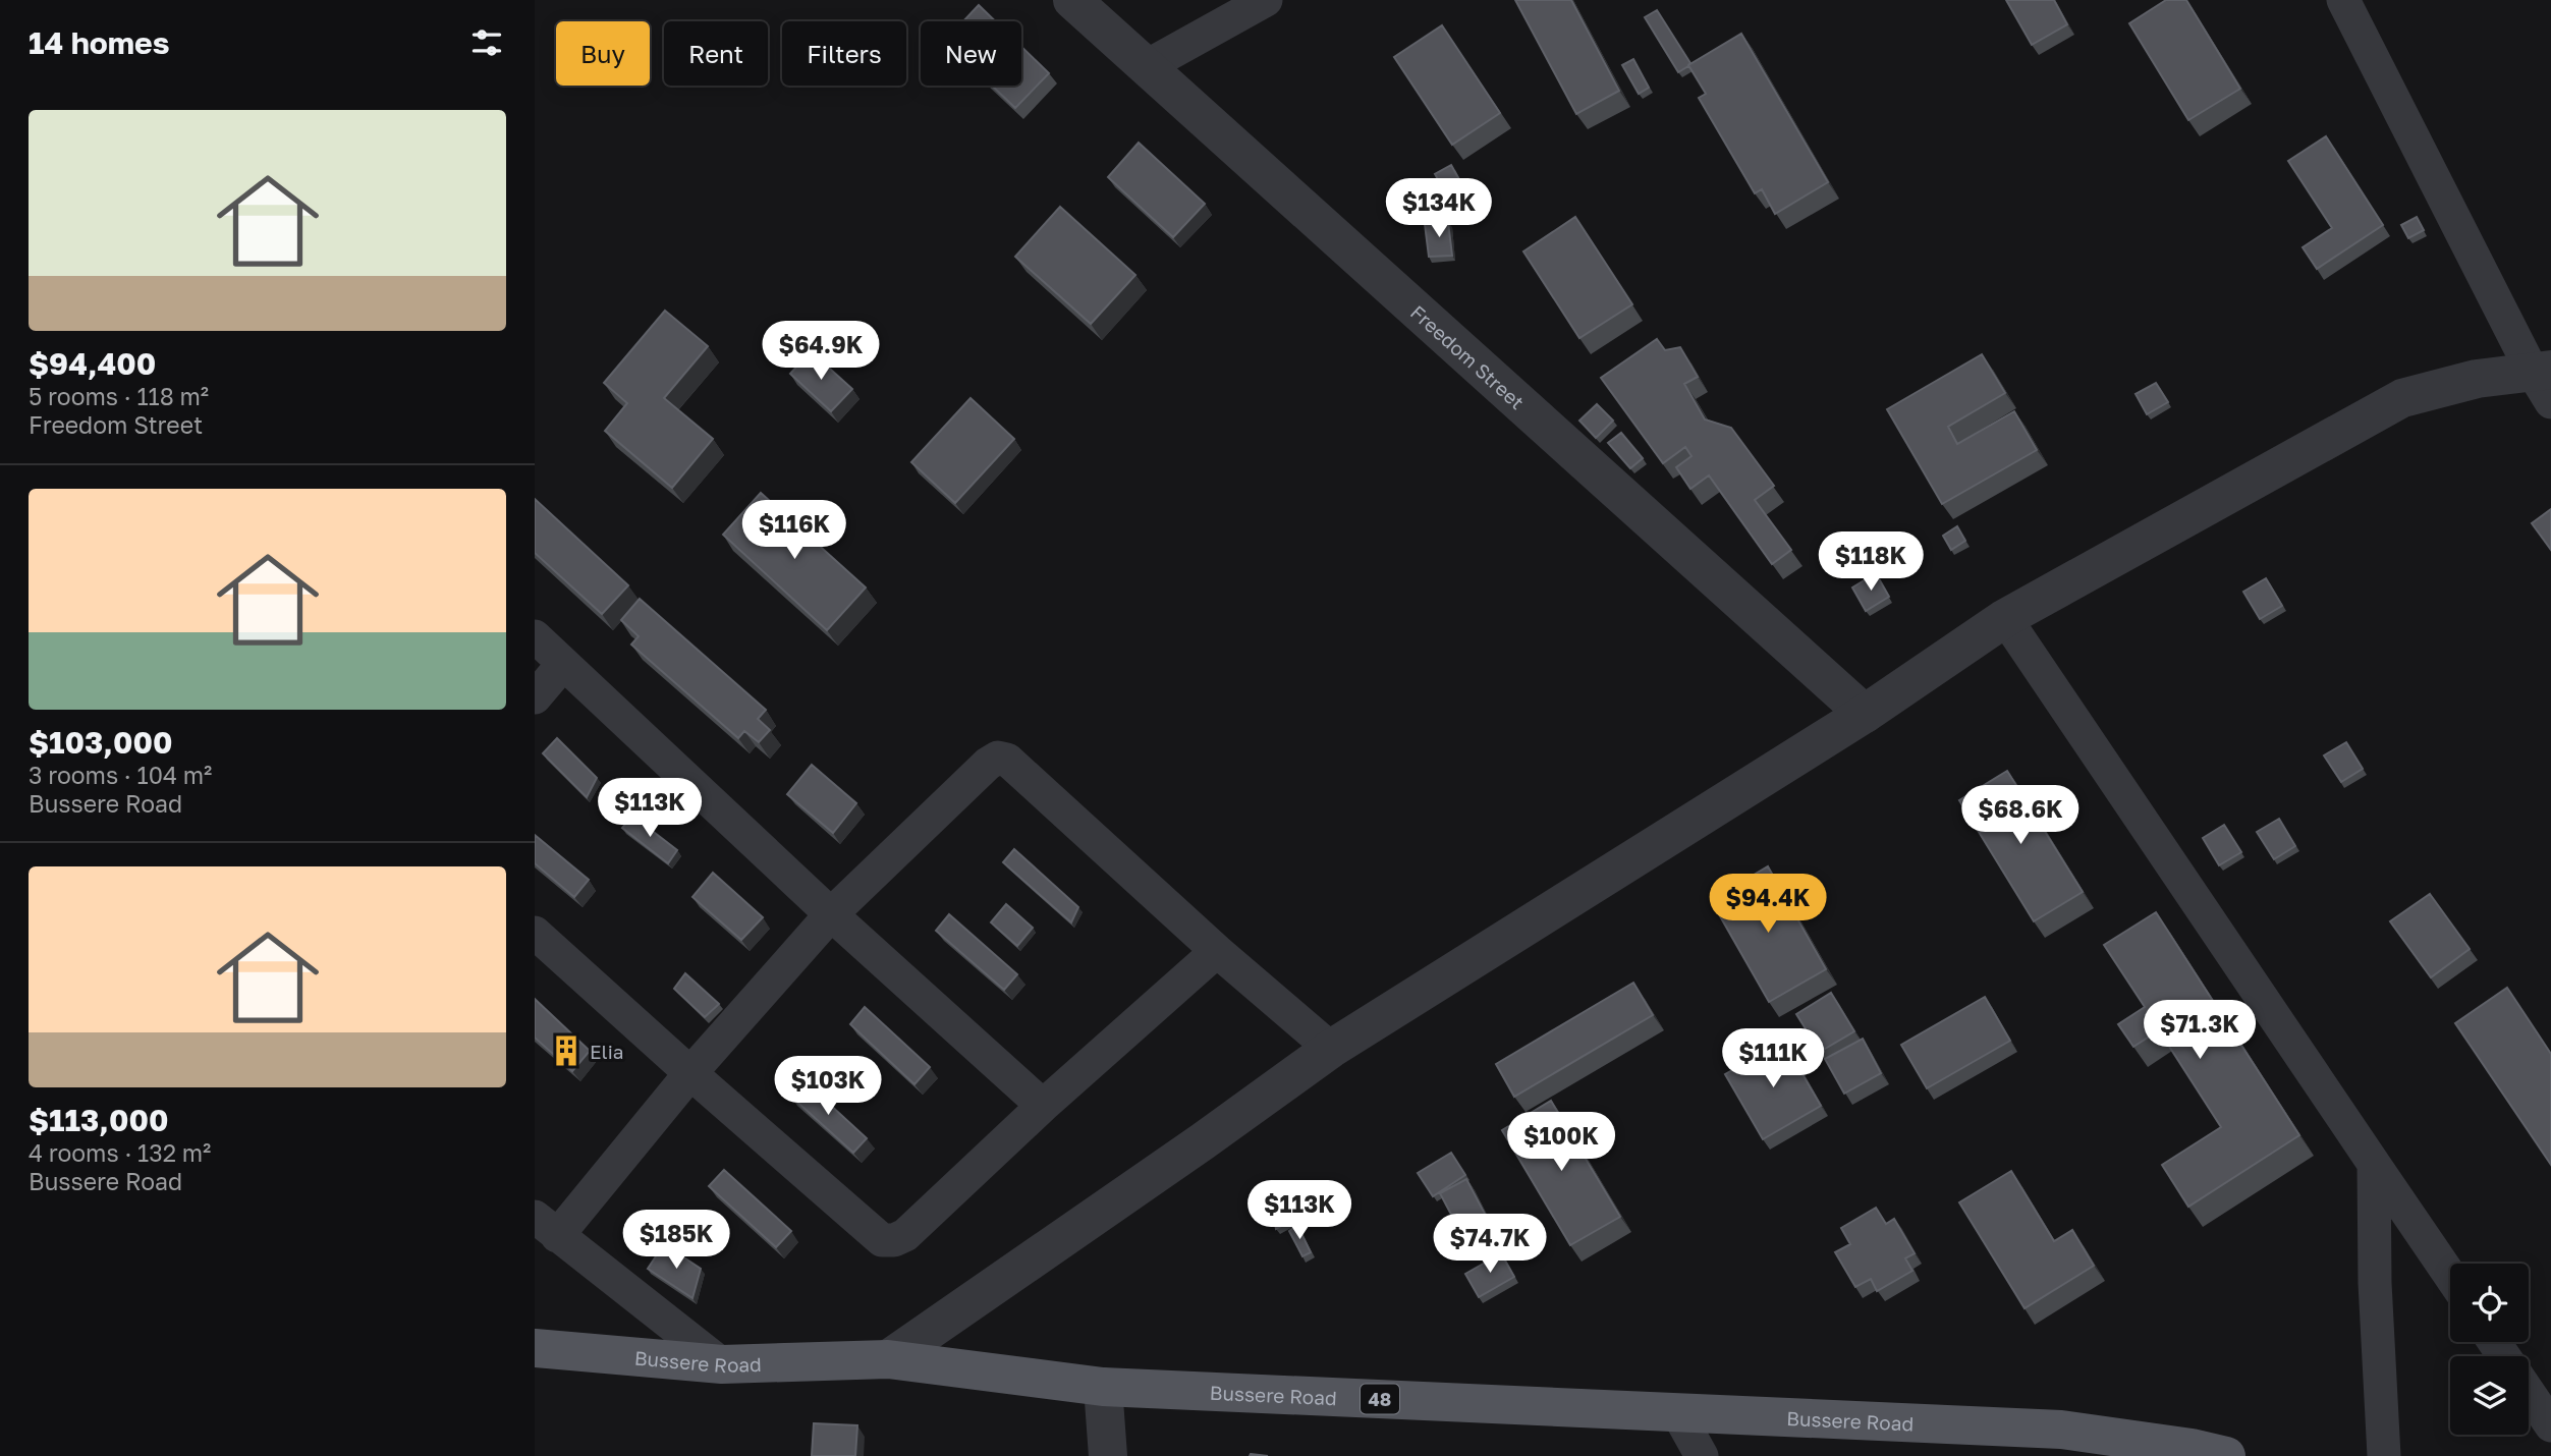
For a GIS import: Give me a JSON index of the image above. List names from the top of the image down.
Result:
{
  "streets": {
    "main road": ["Bussere Road", "48"],
    "street": ["Freedom Street"]
  },
  "places": {
    "building": ["Elia"]
  },
  "page": {
    "heading": "14 homes",
    "chip": [
      "Buy",
      "Rent",
      "Filters",
      "New"
    ],
    "list": [
      {
        "name": "$94,400",
        "note": "5 rooms · 118 m² · Freedom Street"
      },
      {
        "name": "$103,000",
        "note": "3 rooms · 104 m² · Bussere Road"
      },
      {
        "name": "$113,000",
        "note": "4 rooms · 132 m² · Bussere Road"
      }
    ],
    "price": [
      "$134K",
      "$64.9K",
      "$116K",
      "$118K",
      "$113K",
      "$68.6K",
      "$94.4K",
      "$71.3K",
      "$111K",
      "$103K",
      "$100K",
      "$113K",
      "$185K",
      "$74.7K"
    ]
  }
}
